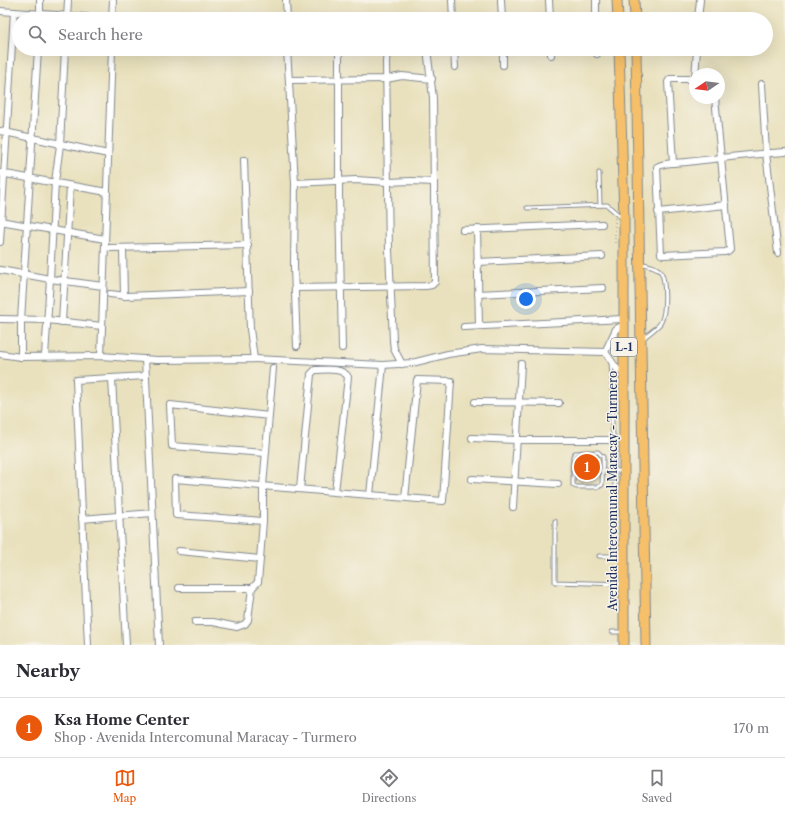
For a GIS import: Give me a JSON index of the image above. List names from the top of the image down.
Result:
{
  "streets": {
    "main road": ["L-1", "Avenida Intercomunal Maracay - Turmero"]
  },
  "north": "left",
  "page": {
    "search": "Search here",
    "pins": "1",
    "heading": "Nearby",
    "list": [
      {
        "mark": "1",
        "name": "Ksa Home Center",
        "note": "Shop · Avenida Intercomunal Maracay - Turmero",
        "value": "170 m"
      }
    ],
    "nav": ["Map", "Directions", "Saved"]
  }
}
